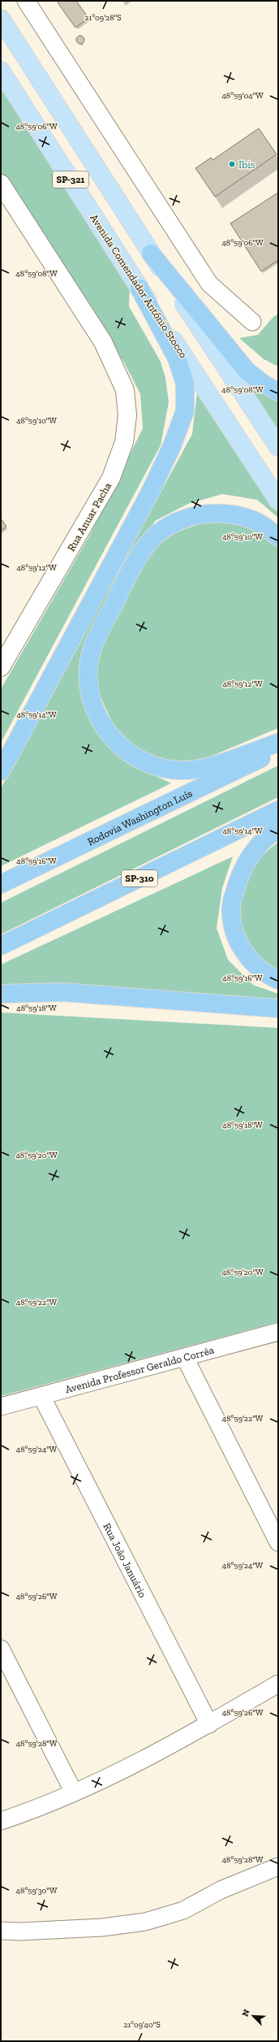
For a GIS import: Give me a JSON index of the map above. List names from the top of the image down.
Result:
{
  "streets": {
    "highway": ["Rodovia Washington Luís", "SP-310"],
    "main road": ["SP-321", "Avenida Comendador Antônio Stocco"],
    "street": ["Rua Anuar Pacha", "Avenida Professor Geraldo Corrêa", "Rua João Januário"]
  },
  "crossings": [
    ["Avenida Professor Geraldo Corrêa", "Rua João Januário"]
  ],
  "places": ["Ibis"],
  "north": "top left",
  "coordinates": [
    "21°09'28\"S",
    "48°59'04\"W",
    "48°59'06\"W",
    "48°59'08\"W",
    "48°59'10\"W",
    "48°59'12\"W",
    "48°59'14\"W",
    "48°59'16\"W",
    "48°59'18\"W",
    "48°59'20\"W",
    "48°59'22\"W",
    "48°59'24\"W",
    "48°59'26\"W",
    "48°59'28\"W",
    "48°59'30\"W",
    "21°09'40\"S"
  ]
}
